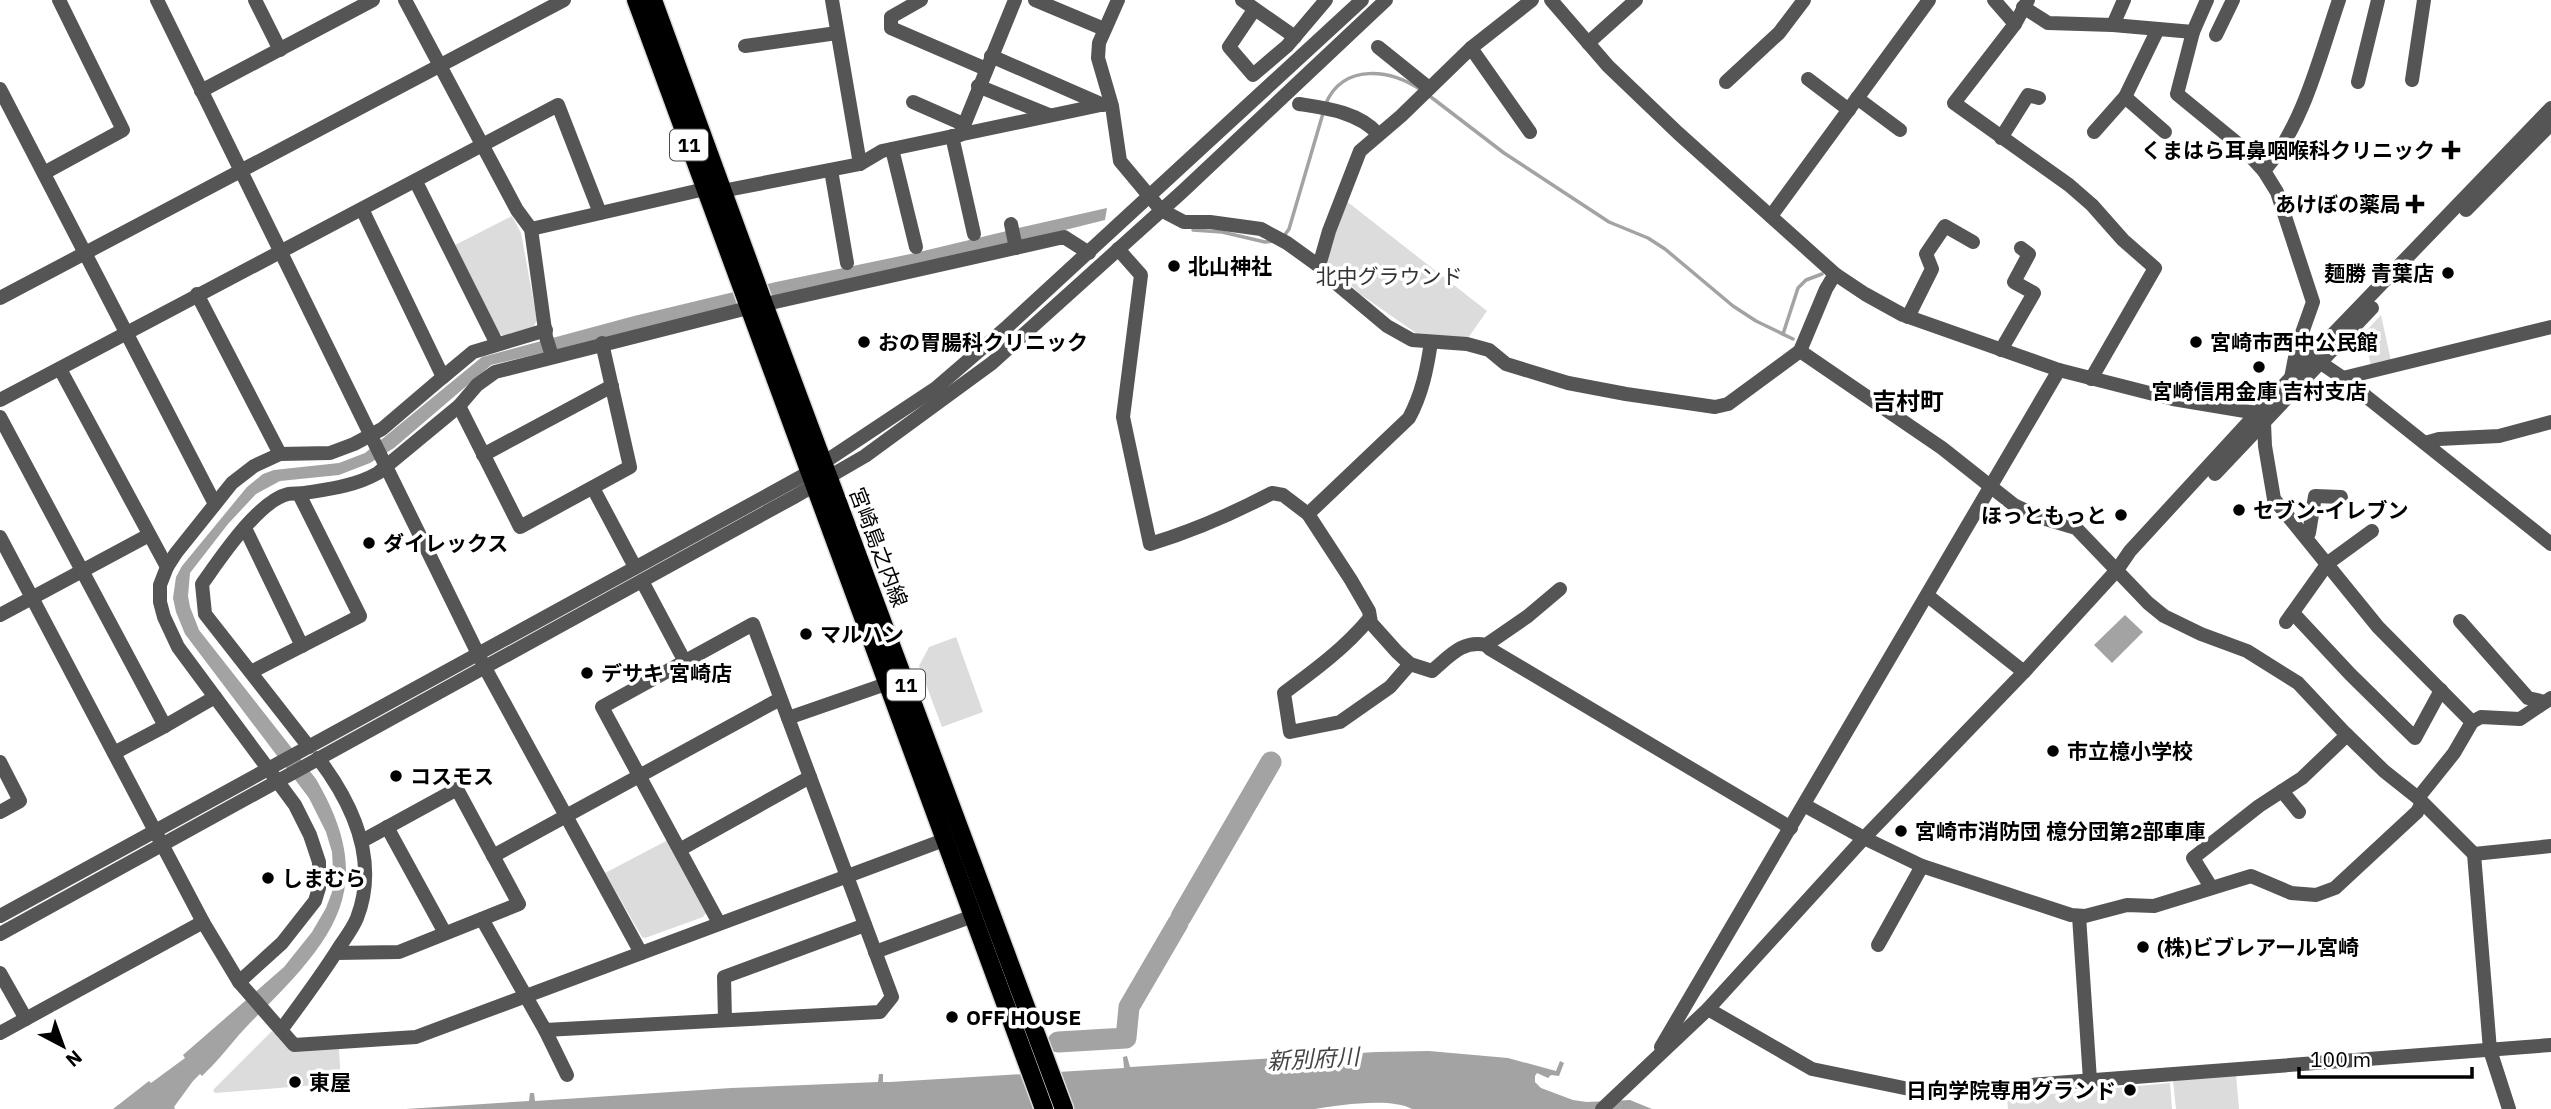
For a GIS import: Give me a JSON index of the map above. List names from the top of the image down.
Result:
{
  "streets": {
    "main road": ["11", "宮崎島之内線"]
  },
  "districts": ["吉村町"],
  "water": ["新別府川"],
  "parks": ["北中グラウンド"],
  "places": {
    "health": ["くまはら耳鼻咽喉科クリニック", "あけぼの薬局"],
    "other": [
      "北山神社",
      "麺勝 青葉店",
      "おの胃腸科クリニック",
      "宮崎市西中公民館",
      "宮崎信用金庫 吉村支店",
      "セブン-イレブン",
      "ほっともっと",
      "ダイレックス",
      "マルハン",
      "デサキ 宮崎店",
      "市立檍小学校",
      "コスモス",
      "宮崎市消防団 檍分団第2部車庫",
      "しまむら",
      "(株)ビブレアール宮崎",
      "OFF HOUSE",
      "東屋",
      "日向学院専用グランド"
    ]
  },
  "scale_bar": "100 m",
  "north": "bottom right"
}
